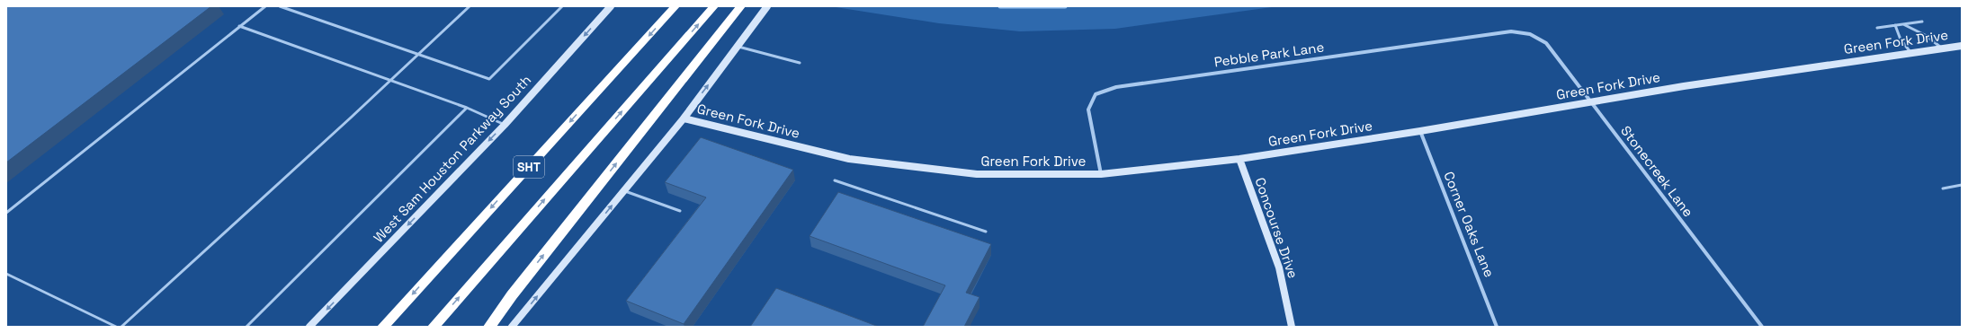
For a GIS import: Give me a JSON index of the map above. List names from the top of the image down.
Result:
{
  "streets": {
    "highway": ["SHT"],
    "street": [
      "Green Fork Drive",
      "Pebble Park Lane",
      "West Sam Houston Parkway South",
      "Stonecreek Lane",
      "Corner Oaks Lane",
      "Concourse Drive"
    ]
  },
  "crossings": [
    ["Green Fork Drive", "Pebble Park Lane"],
    ["Green Fork Drive", "Stonecreek Lane"],
    ["Green Fork Drive", "Corner Oaks Lane"],
    ["Green Fork Drive", "Concourse Drive"],
    ["Pebble Park Lane", "Stonecreek Lane"]
  ],
  "one_way": ["West Sam Houston Parkway South"]
}
